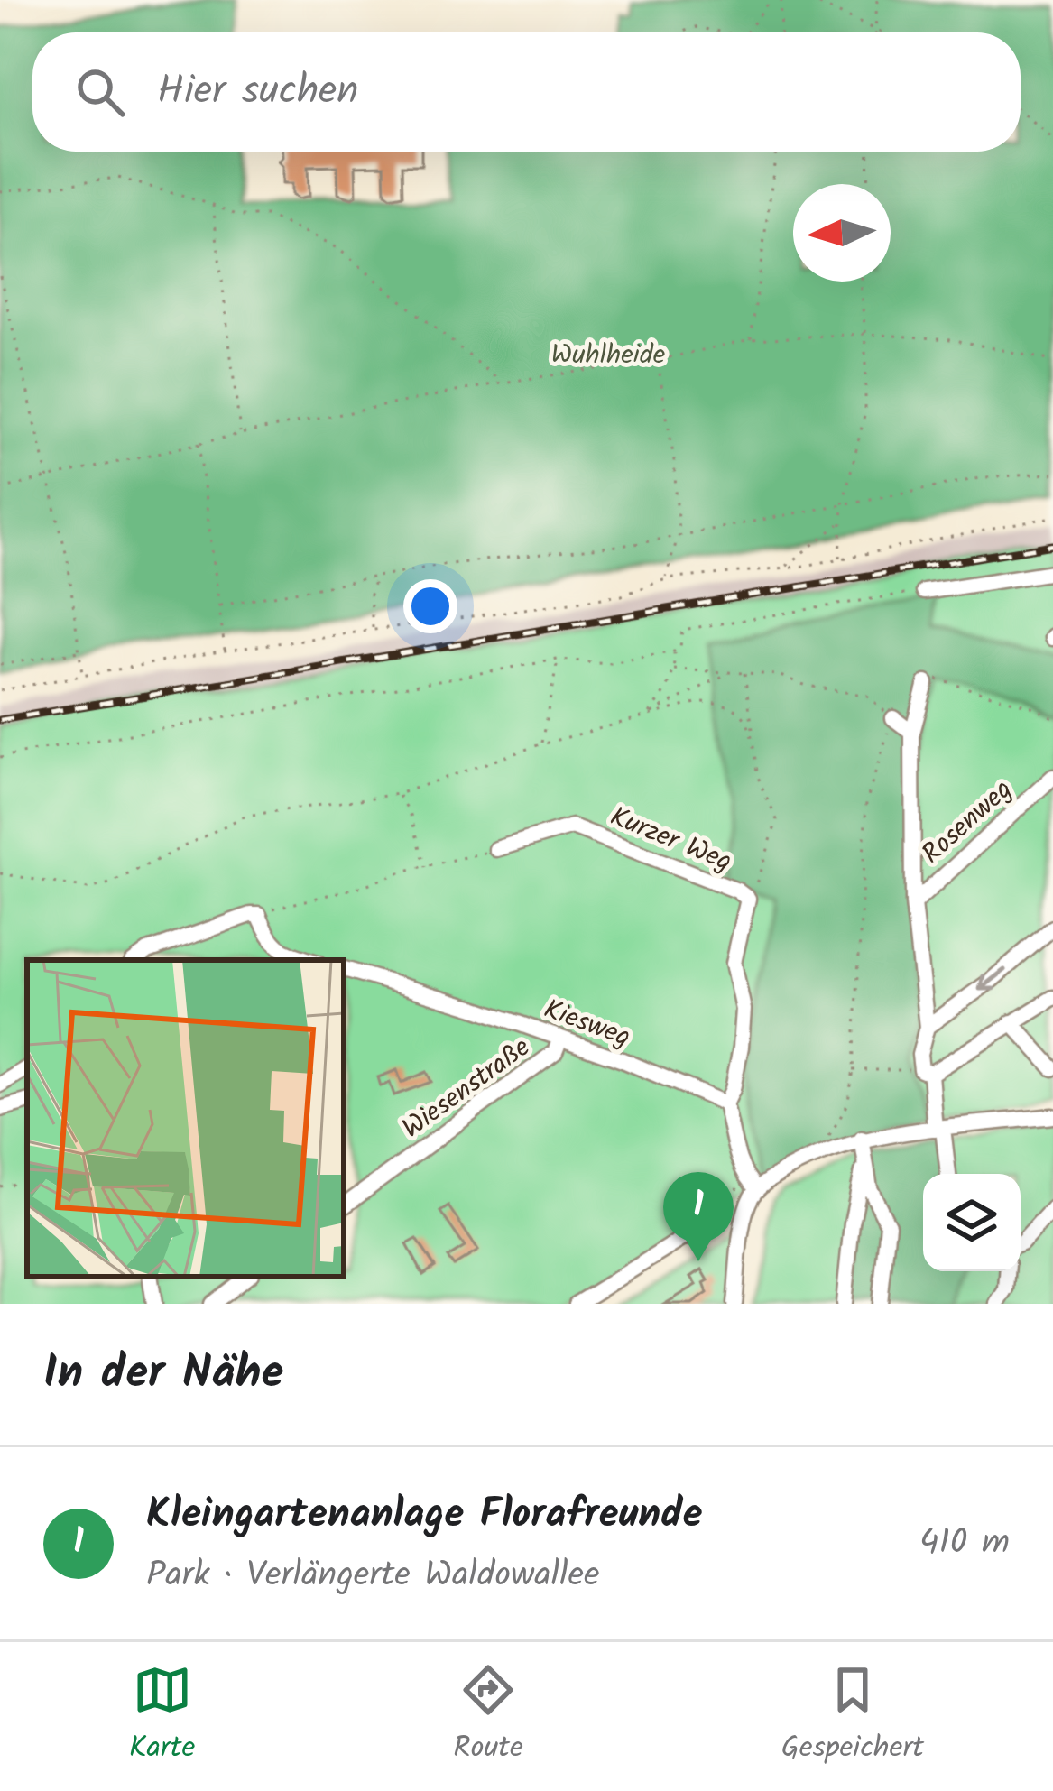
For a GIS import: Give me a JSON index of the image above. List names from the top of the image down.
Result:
{
  "streets": {
    "street": [
      "Rosenweg",
      "Kurzer Weg",
      "Kiesweg",
      "Wiesenstraße"
    ]
  },
  "crossings": [
    ["Kurzer Weg", "Kiesweg"],
    ["Kiesweg", "Wiesenstraße"]
  ],
  "parks": ["Wuhlheide"],
  "north": "left",
  "page": {
    "search": "Hier suchen",
    "pins": "1",
    "heading": "In der Nähe",
    "list": [
      {
        "mark": "1",
        "name": "Kleingartenanlage Florafreunde",
        "note": "Park · Verlängerte Waldowallee",
        "value": "410 m"
      }
    ],
    "nav": ["Karte", "Route", "Gespeichert"]
  }
}
